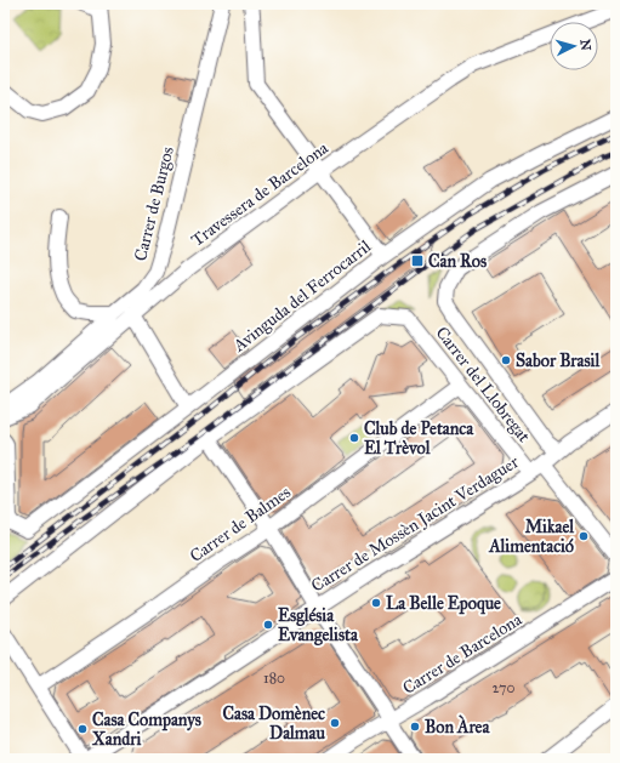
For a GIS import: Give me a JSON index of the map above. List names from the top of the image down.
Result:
{
  "streets": {
    "street": [
      "Travessera de Barcelona",
      "Carrer de Burgos",
      "Avinguda del Ferrocarril",
      "Carrer del Llobregat",
      "Carrer de Balmes",
      "Carrer de Mossèn Jacint Verdaguer",
      "Carrer de Barcelona"
    ]
  },
  "crossings": [
    ["Carrer del Llobregat", "Carrer de Balmes"],
    ["Carrer del Llobregat", "Carrer de Mossèn Jacint Verdaguer"]
  ],
  "places": {
    "transit": ["Can Ros"],
    "other": [
      "Sabor Brasil",
      "Club de Petanca El Trèvol",
      "Mikael Alimentació",
      "La Belle Epoque",
      "Església Evangelista",
      "Casa Domènec Dalmau",
      "Bon Àrea",
      "Casa Companys Xandri"
    ]
  },
  "house_numbers": ["180", "270"],
  "north": "right"
}
